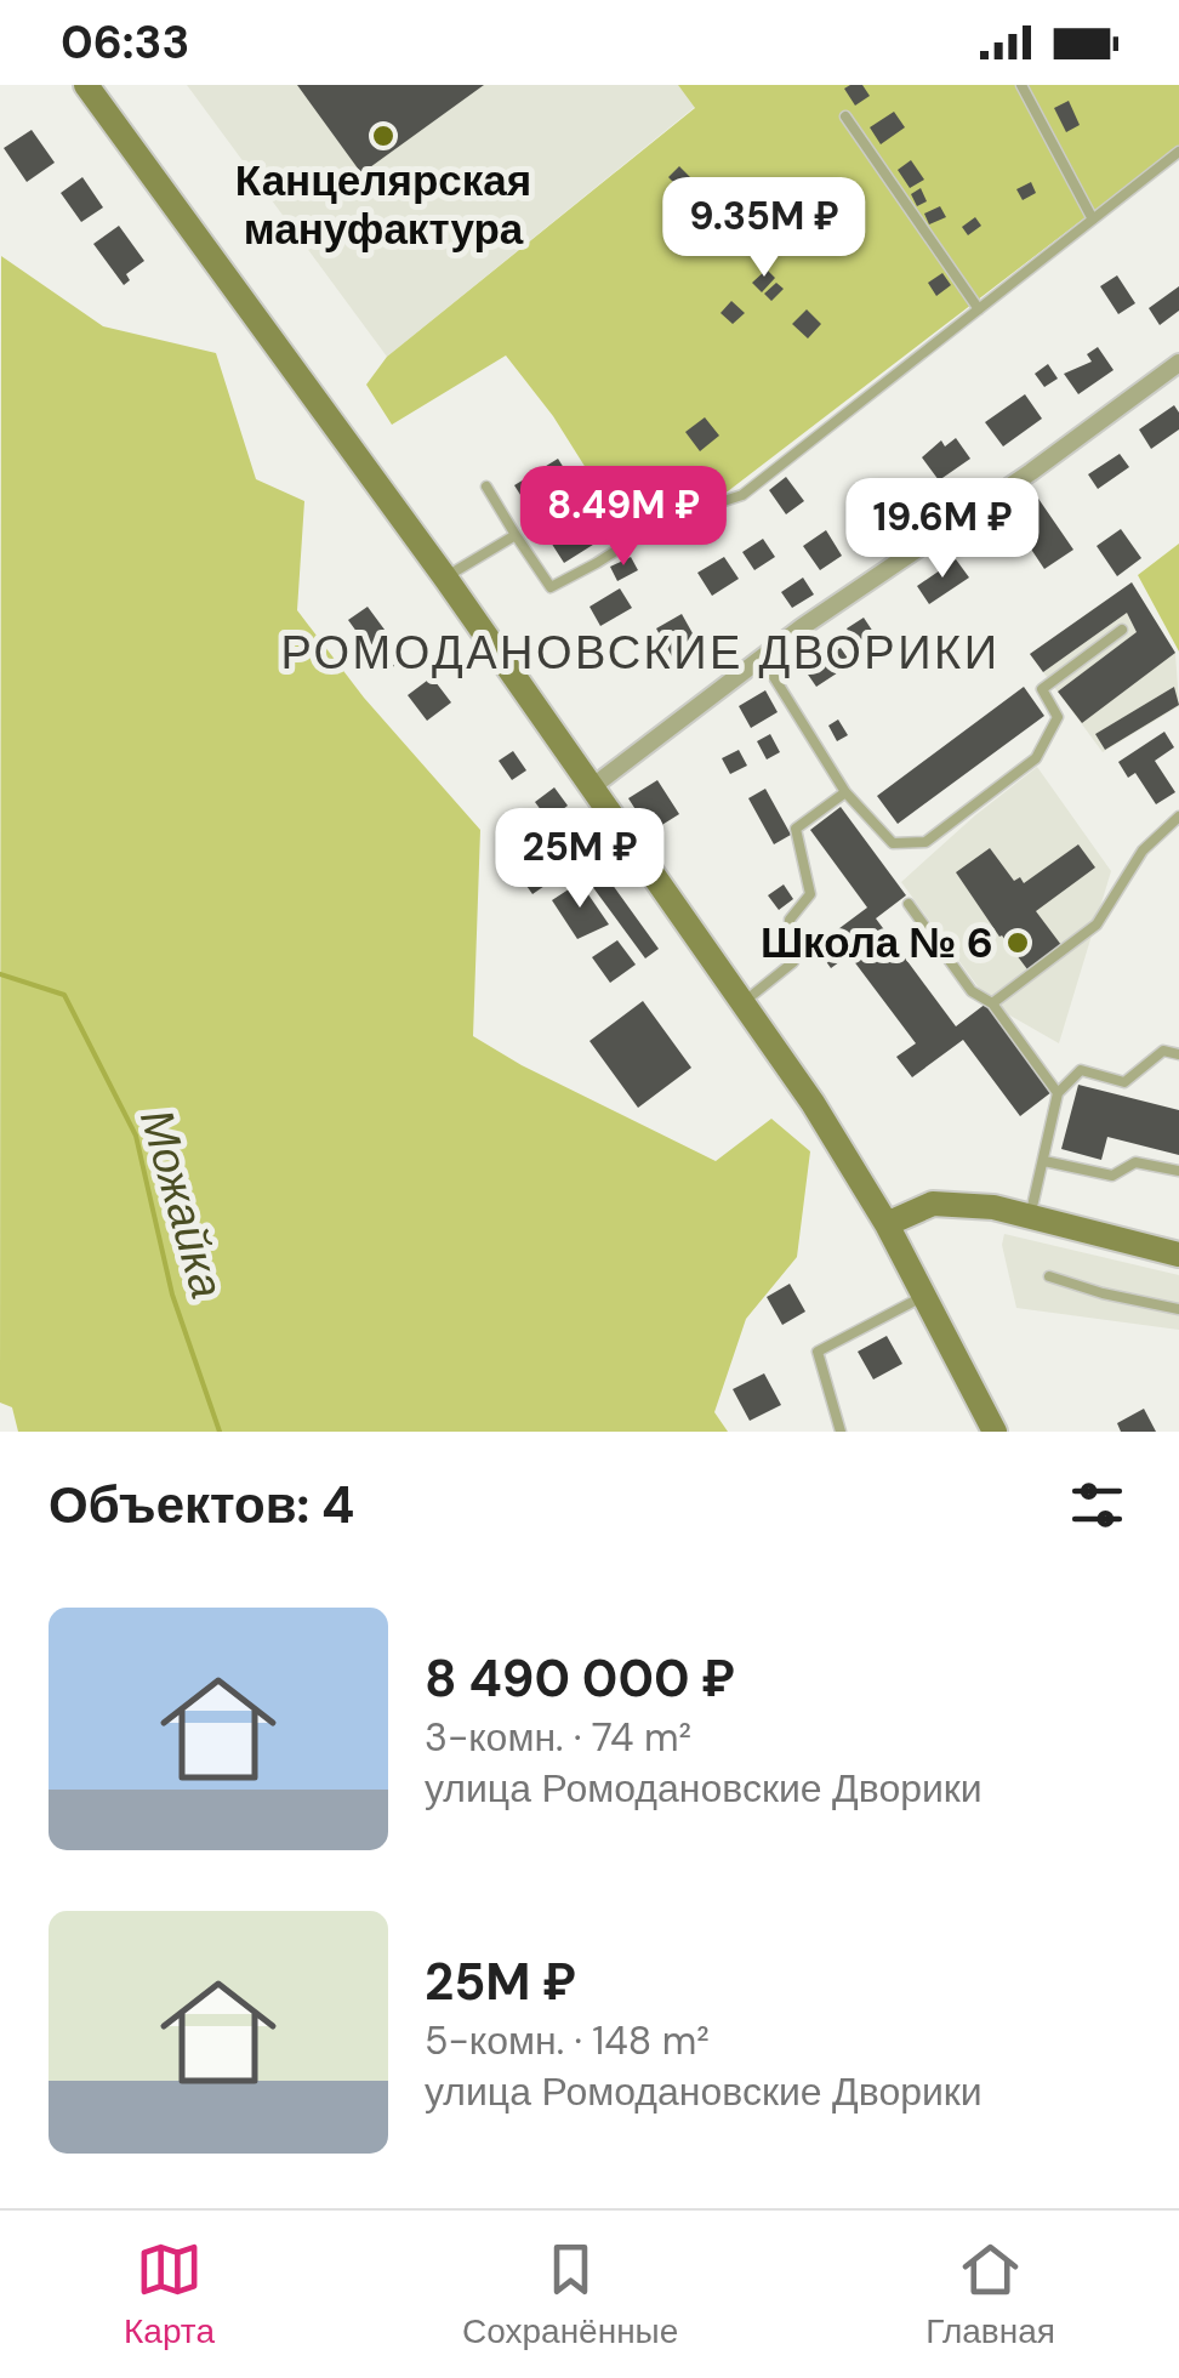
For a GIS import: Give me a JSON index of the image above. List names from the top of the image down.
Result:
{
  "districts": ["РОМОДАНОВСКИЕ ДВОРИКИ"],
  "water": ["Можайка"],
  "places": ["Канцелярская мануфактура", "Школа № 6"],
  "page": {
    "status": "06:33",
    "price": [
      "9.35M ₽",
      "8.49M ₽",
      "19.6M ₽",
      "25M ₽"
    ],
    "heading": "Объектов: 4",
    "list": [
      {
        "name": "8 490 000 ₽",
        "note": "3-комн. · 74 m² · улица Ромодановские Дворики"
      },
      {
        "name": "25M ₽",
        "note": "5-комн. · 148 m² · улица Ромодановские Дворики"
      }
    ],
    "tabs": ["Карта", "Сохранённые", "Главная"]
  }
}
